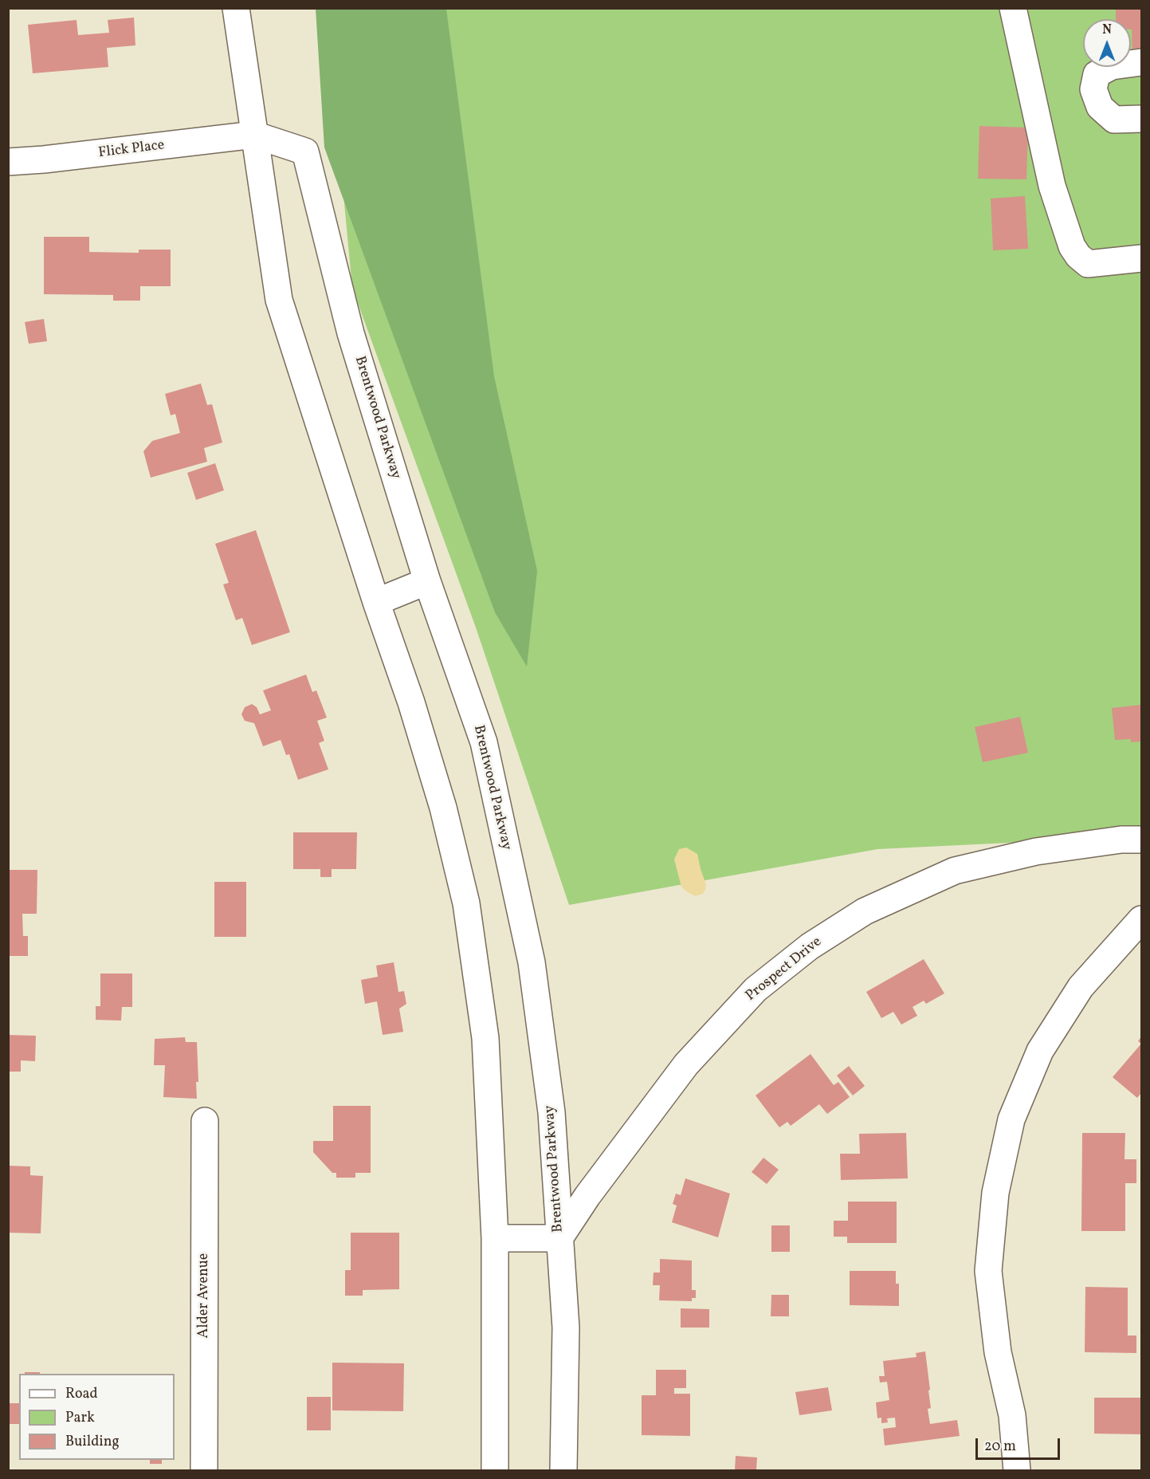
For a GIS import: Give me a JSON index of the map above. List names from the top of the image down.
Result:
{
  "streets": {
    "street": [
      "Flick Place",
      "Brentwood Parkway",
      "Prospect Drive",
      "Alder Avenue"
    ]
  },
  "crossings": [
    ["Flick Place", "Brentwood Parkway"],
    ["Brentwood Parkway", "Prospect Drive"]
  ],
  "legend": ["Road", "Park", "Building"],
  "scale_bar": "20 m",
  "north": "top"
}
